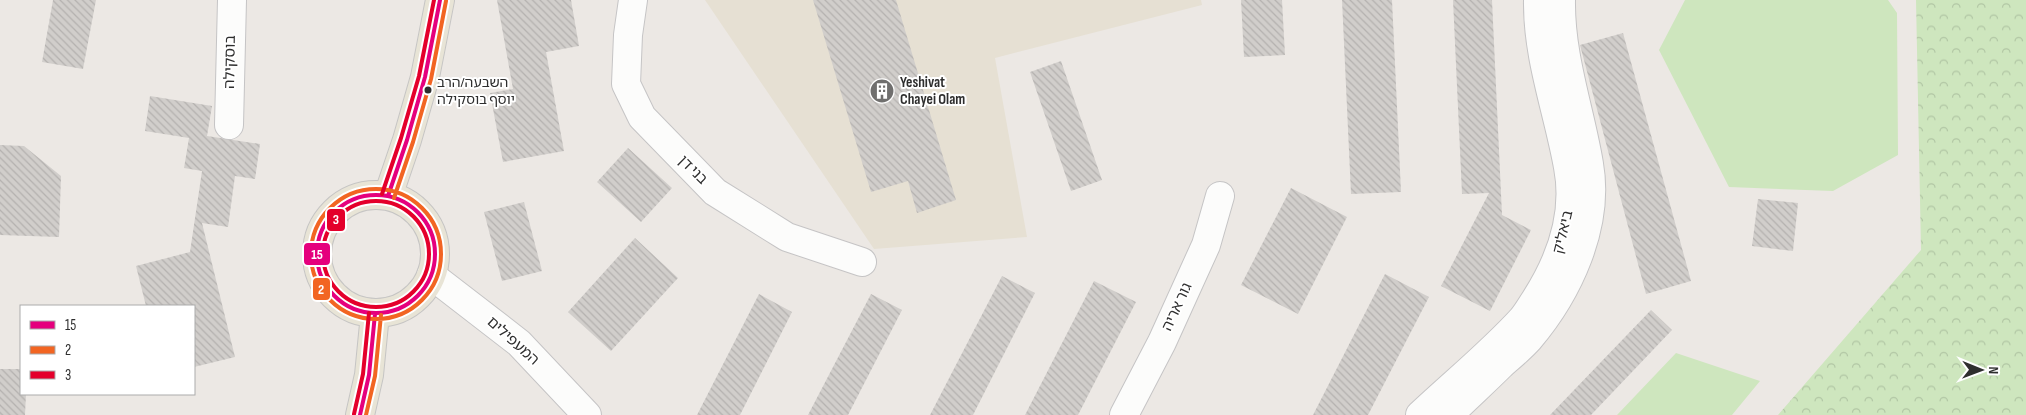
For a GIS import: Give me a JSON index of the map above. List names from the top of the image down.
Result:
{
  "streets": {
    "street": [
      "בוסקילה",
      "בני דן",
      "ביאליק",
      "גור אריה",
      "המעפילים"
    ]
  },
  "places": {
    "other": ["השבעה/הרב יוסף בוסקילה"],
    "building": ["Yeshivat Chayei Olam"]
  },
  "lines": ["transit line 15", "transit line 3", "transit line 2"],
  "legend": ["15", "2", "3"],
  "north": "right"
}
